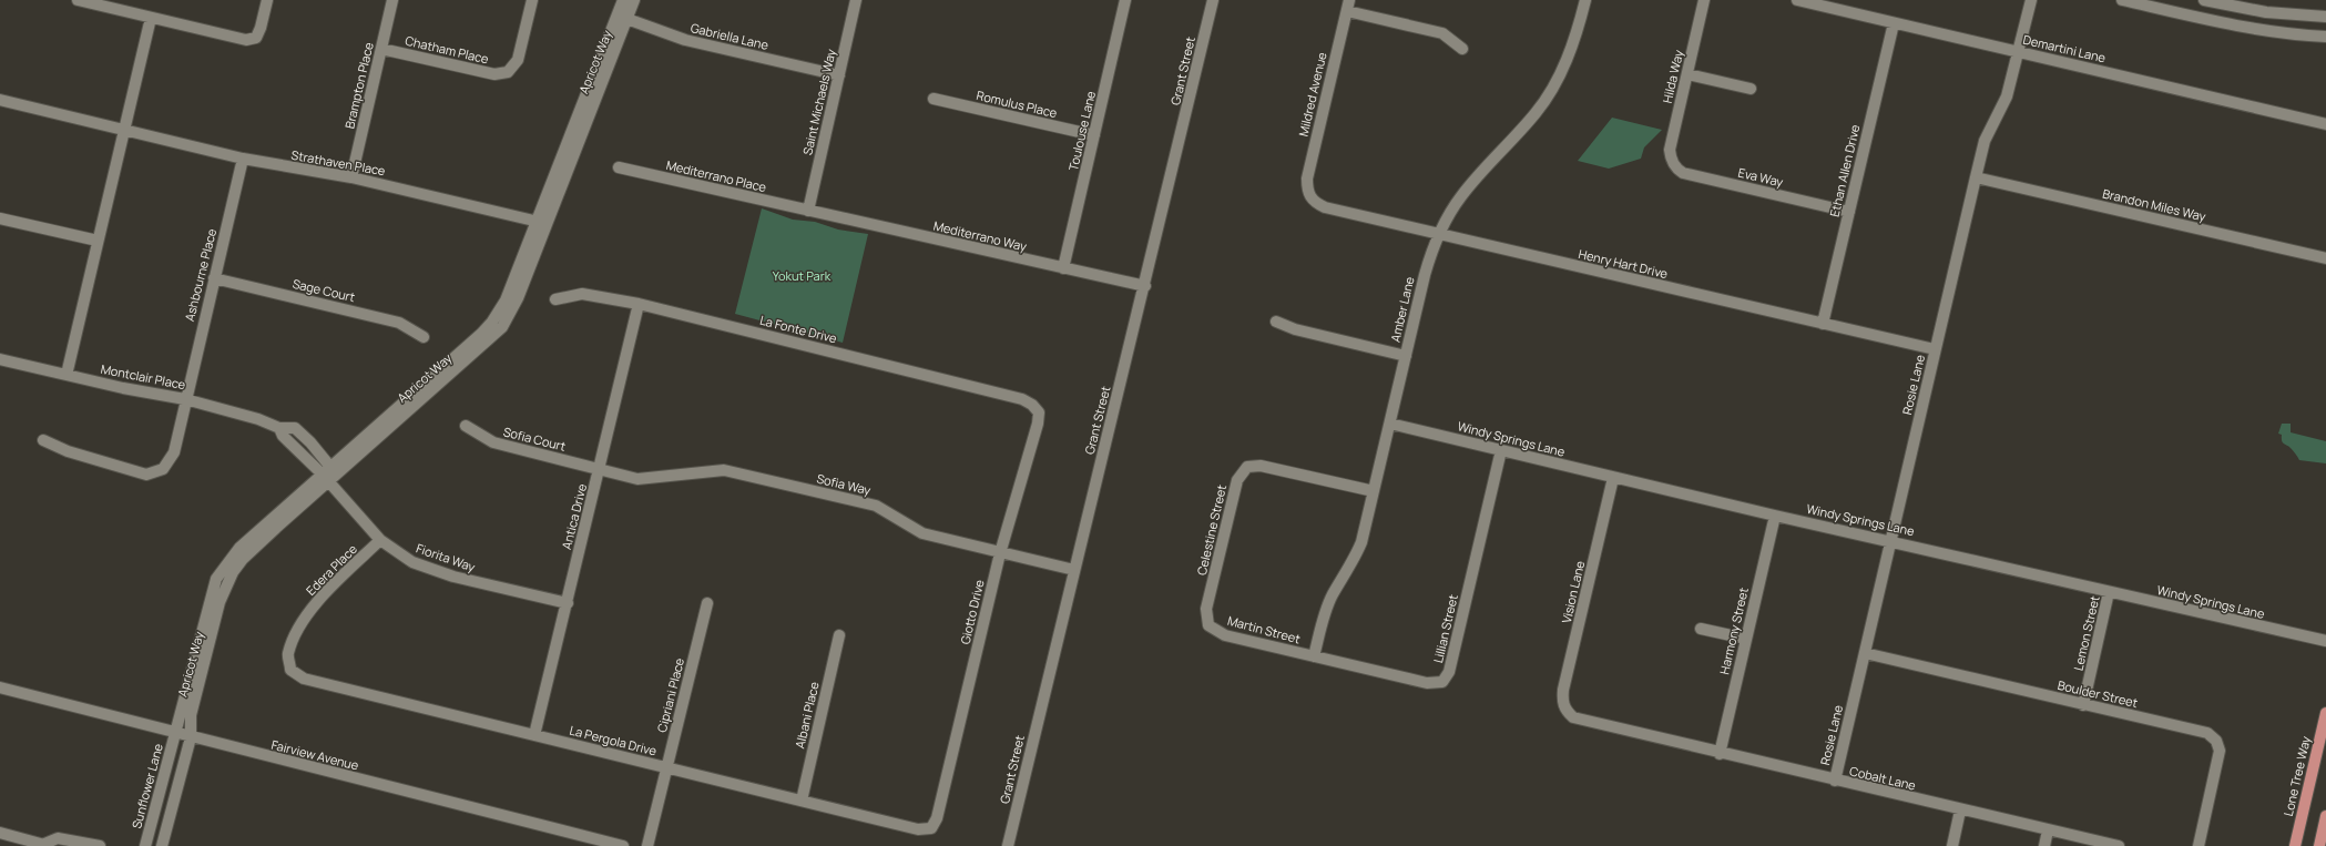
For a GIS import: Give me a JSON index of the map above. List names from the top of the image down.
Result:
{
  "streets": {
    "main road": ["Lone Tree Way"],
    "street": [
      "Gabriella Lane",
      "Demartini Lane",
      "Chatham Place",
      "Apricot Way",
      "Grant Street",
      "Hilda Way",
      "Brampton Place",
      "Mildred Avenue",
      "Saint Michaels Way",
      "Romulus Place",
      "Toulouse Lane",
      "Strathaven Place",
      "Ethan Allen Drive",
      "Mediterrano Place",
      "Eva Way",
      "Brandon Miles Way",
      "Mediterrano Way",
      "Henry Hart Drive",
      "Ashbourne Place",
      "Sage Court",
      "Amber Lane",
      "La Fonte Drive",
      "Montclair Place",
      "Rosie Lane",
      "Sofia Court",
      "Windy Springs Lane",
      "Sofia Way",
      "Antica Drive",
      "Celestine Street",
      "Fiorita Way",
      "Edera Place",
      "Vision Lane",
      "Giotto Drive",
      "Lillian Street",
      "Martin Street",
      "Harmony Street",
      "Lemon Street",
      "Boulder Street",
      "Cipriani Place",
      "Albani Place",
      "La Pergola Drive",
      "Fairview Avenue",
      "Cobalt Lane",
      "Sunflower Lane"
    ]
  },
  "crossings": [
    ["Gabriella Lane", "Apricot Way"],
    ["Gabriella Lane", "Saint Michaels Way"],
    ["Demartini Lane", "Ethan Allen Drive"],
    ["Demartini Lane", "Rosie Lane"],
    ["Chatham Place", "Brampton Place"],
    ["Apricot Way", "Strathaven Place"],
    ["Apricot Way", "Montclair Place"],
    ["Apricot Way", "Fiorita Way"],
    ["Apricot Way", "Fairview Avenue"],
    ["Apricot Way", "Sunflower Lane"],
    ["Grant Street", "Mediterrano Way"],
    ["Grant Street", "Sofia Way"],
    ["Hilda Way", "Eva Way"],
    ["Brampton Place", "Strathaven Place"],
    ["Mildred Avenue", "Henry Hart Drive"],
    ["Saint Michaels Way", "Mediterrano Place"],
    ["Saint Michaels Way", "Mediterrano Way"],
    ["Romulus Place", "Toulouse Lane"],
    ["Toulouse Lane", "Mediterrano Way"],
    ["Strathaven Place", "Ashbourne Place"],
    ["Ethan Allen Drive", "Eva Way"],
    ["Ethan Allen Drive", "Henry Hart Drive"],
    ["Mediterrano Place", "Mediterrano Way"],
    ["Brandon Miles Way", "Rosie Lane"],
    ["Henry Hart Drive", "Amber Lane"],
    ["Henry Hart Drive", "Rosie Lane"],
    ["Ashbourne Place", "Sage Court"],
    ["Ashbourne Place", "Montclair Place"],
    ["Amber Lane", "Windy Springs Lane"],
    ["Amber Lane", "Celestine Street"],
    ["Amber Lane", "Lillian Street"],
    ["Amber Lane", "Martin Street"],
    ["La Fonte Drive", "Antica Drive"],
    ["La Fonte Drive", "Giotto Drive"],
    ["Montclair Place", "Fiorita Way"],
    ["Rosie Lane", "Windy Springs Lane"],
    ["Rosie Lane", "Boulder Street"],
    ["Rosie Lane", "Cobalt Lane"],
    ["Sofia Court", "Sofia Way"],
    ["Sofia Court", "Antica Drive"],
    ["Windy Springs Lane", "Vision Lane"],
    ["Windy Springs Lane", "Lillian Street"],
    ["Windy Springs Lane", "Harmony Street"],
    ["Windy Springs Lane", "Lemon Street"],
    ["Sofia Way", "Antica Drive"],
    ["Sofia Way", "Giotto Drive"],
    ["Antica Drive", "Fiorita Way"],
    ["Antica Drive", "La Pergola Drive"],
    ["Celestine Street", "Martin Street"],
    ["Fiorita Way", "Edera Place"],
    ["Edera Place", "La Pergola Drive"],
    ["Vision Lane", "Cobalt Lane"],
    ["Giotto Drive", "La Pergola Drive"],
    ["Lillian Street", "Martin Street"],
    ["Harmony Street", "Cobalt Lane"],
    ["Lemon Street", "Boulder Street"],
    ["Cipriani Place", "La Pergola Drive"],
    ["Albani Place", "La Pergola Drive"],
    ["Fairview Avenue", "Sunflower Lane"]
  ],
  "parks": ["Yokut Park"]
}
